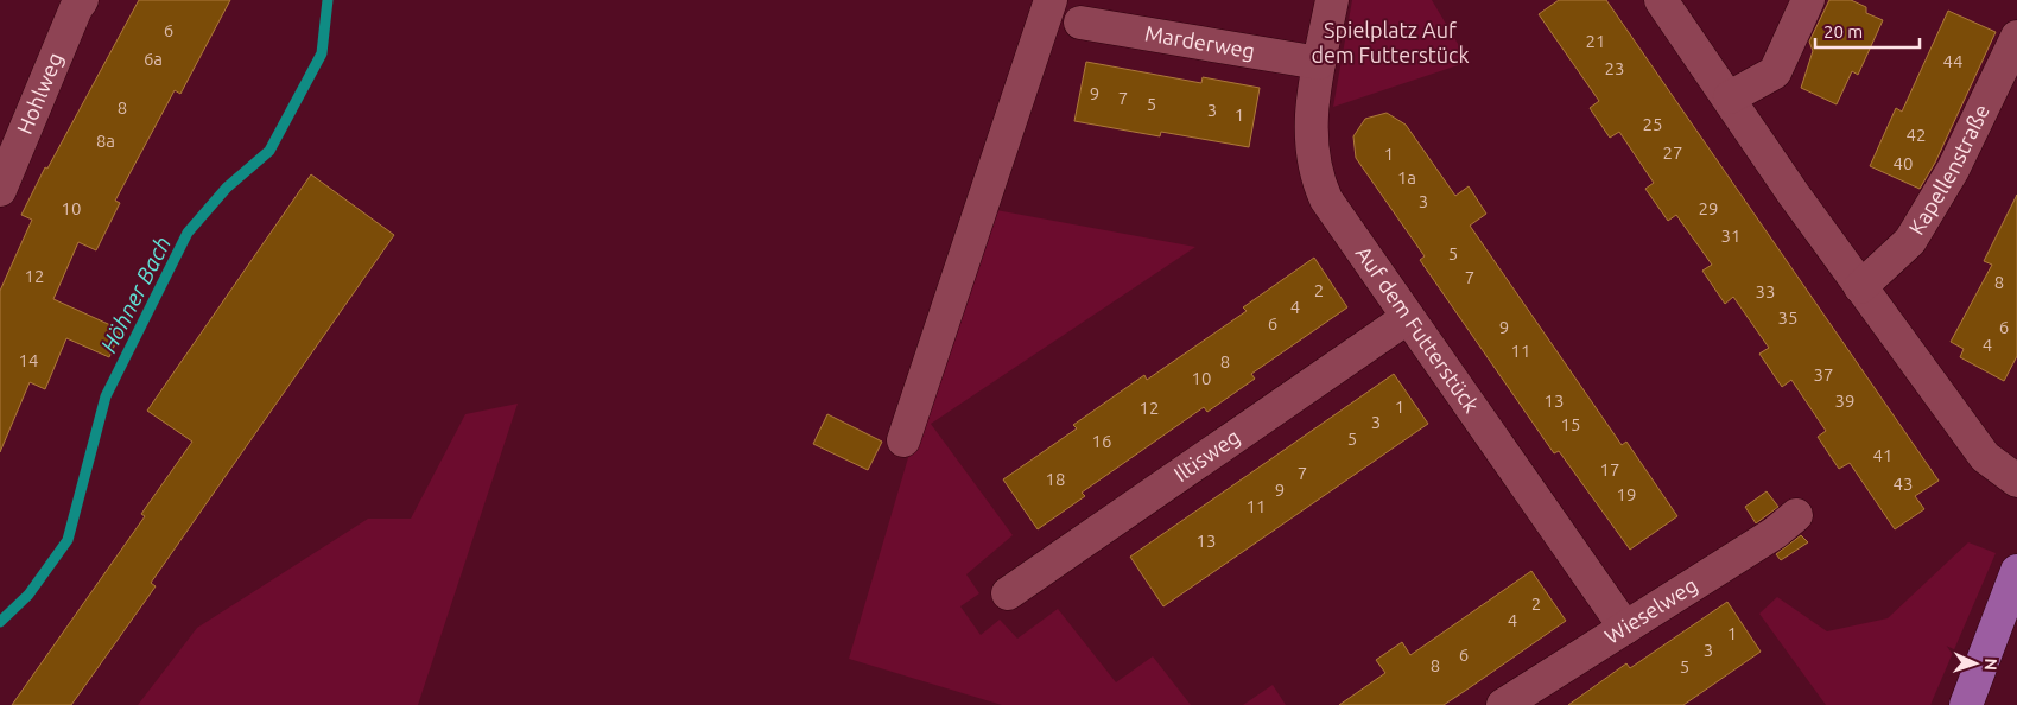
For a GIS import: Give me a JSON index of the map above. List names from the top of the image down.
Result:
{
  "streets": {
    "street": [
      "Marderweg",
      "Hohlweg",
      "Kapellenstraße",
      "Auf dem Futterstück",
      "Iltisweg",
      "Wieselweg"
    ]
  },
  "crossings": [
    ["Marderweg", "Auf dem Futterstück"],
    ["Auf dem Futterstück", "Iltisweg"],
    ["Auf dem Futterstück", "Wieselweg"]
  ],
  "water": ["Höhner Bach"],
  "parks": ["Spielplatz Auf dem Futterstück"],
  "house_numbers": [
    "6",
    "21",
    "6a",
    "44",
    "23",
    "9",
    "7",
    "5",
    "8",
    "3",
    "1",
    "25",
    "42",
    "8a",
    "27",
    "1",
    "40",
    "1a",
    "3",
    "10",
    "29",
    "31",
    "5",
    "12",
    "7",
    "8",
    "2",
    "33",
    "4",
    "35",
    "6",
    "9",
    "6",
    "4",
    "11",
    "14",
    "8",
    "37",
    "10",
    "13",
    "39",
    "1",
    "12",
    "3",
    "15",
    "5",
    "16",
    "41",
    "17",
    "7",
    "18",
    "43",
    "9",
    "19",
    "11",
    "13",
    "2",
    "4",
    "1",
    "3",
    "6",
    "8",
    "5"
  ],
  "scale_bar": "20 m",
  "north": "right"
}
